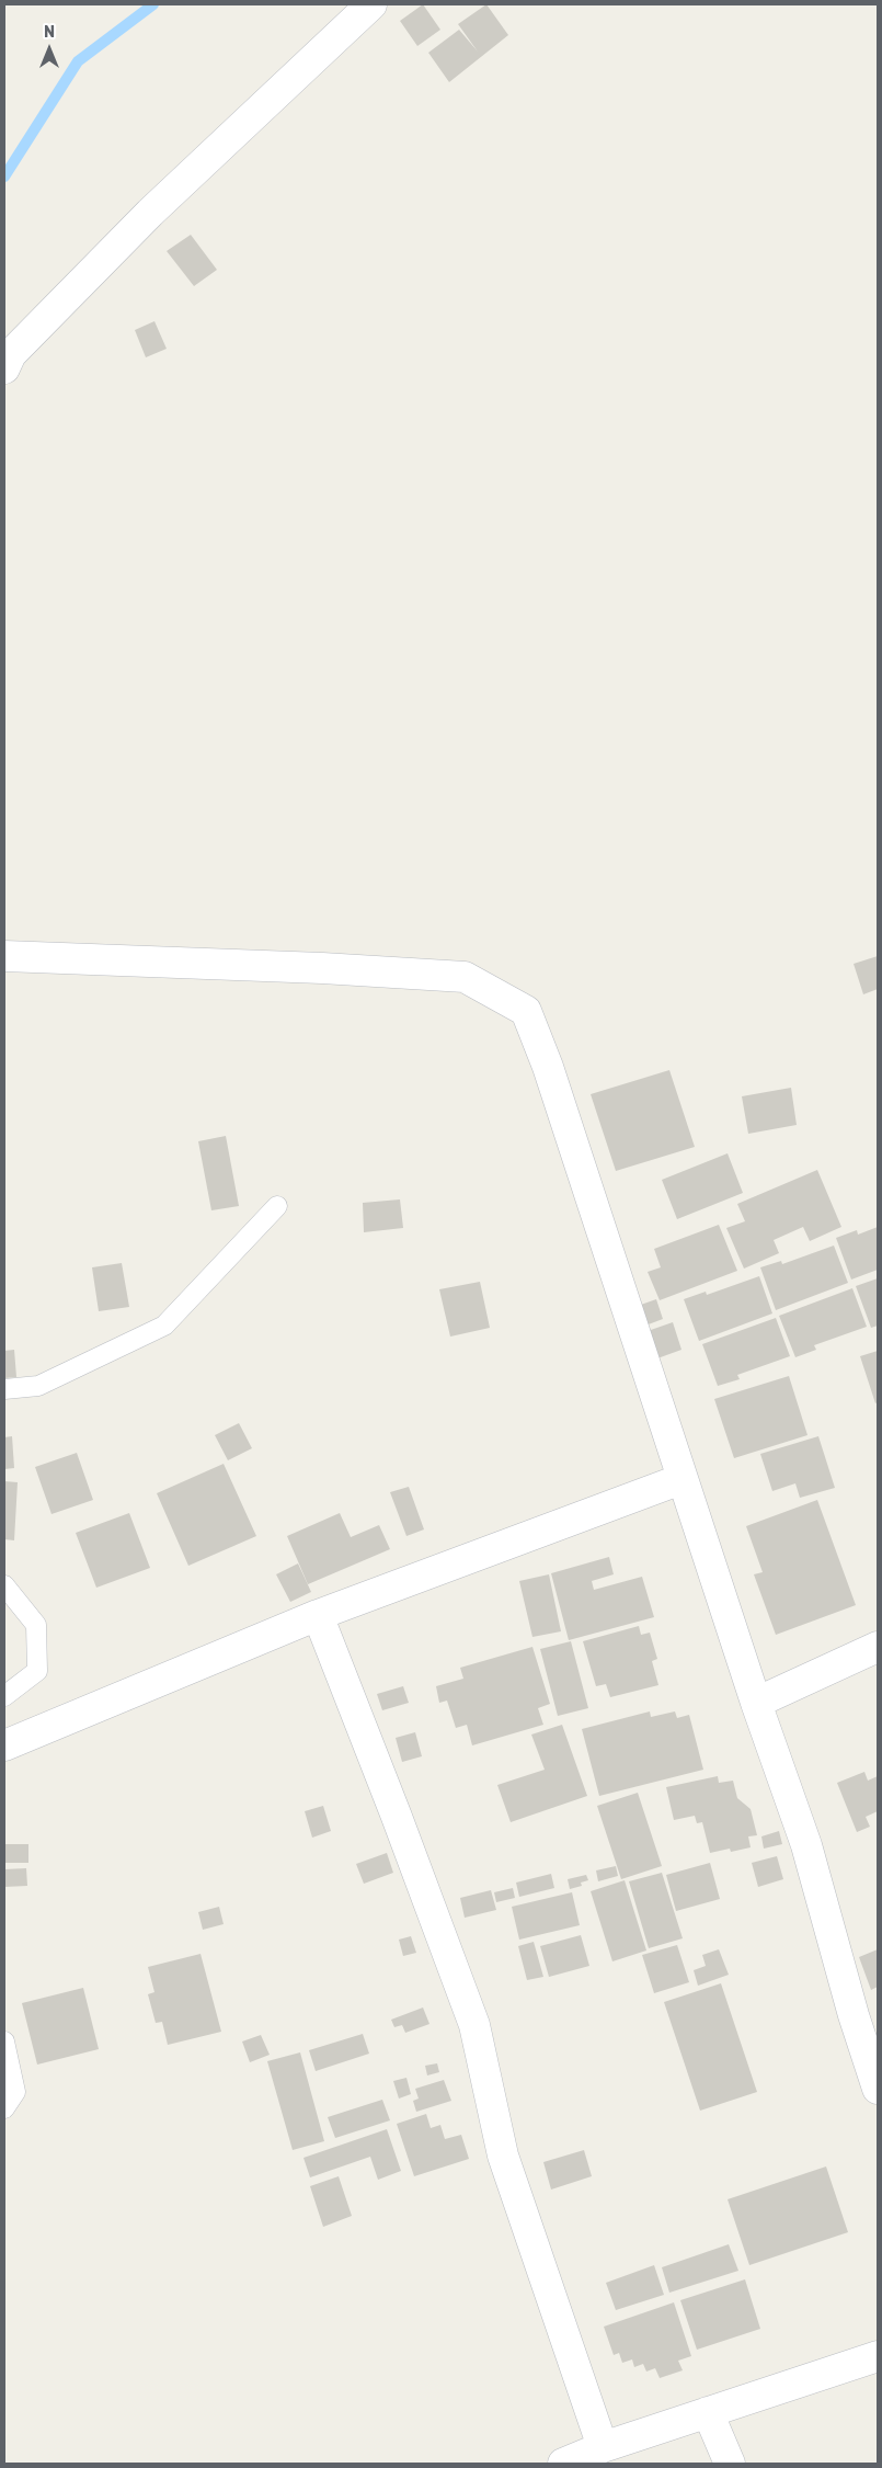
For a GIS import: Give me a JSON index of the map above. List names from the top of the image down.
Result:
{
  "north": "top"
}
